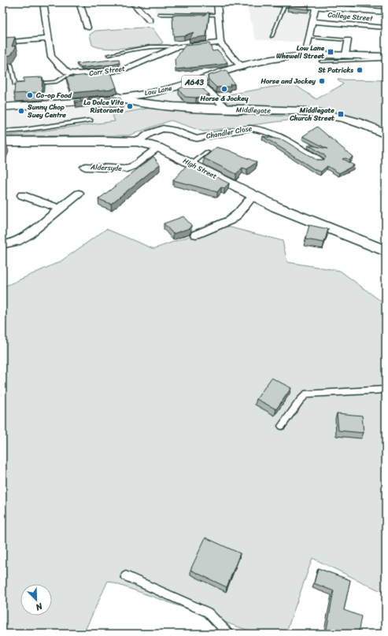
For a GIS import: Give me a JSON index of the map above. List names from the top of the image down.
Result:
{
  "streets": {
    "main road": [
      "A643",
      "Low Lane",
      "Middlegate",
      "High Street"
    ],
    "street": [
      "College Street",
      "Carr Street",
      "Chandler Close",
      "Aldersyde"
    ]
  },
  "crossings": [
    ["Low Lane", "Middlegate"],
    ["Chandler Close", "High Street"],
    ["Aldersyde", "High Street"]
  ],
  "places": {
    "transit": ["Low Lane Whewell Street", "Middlegate Church Street"],
    "other": [
      "St Patricks",
      "Horse and Jockey",
      "Horse & Jockey",
      "Co-op Food",
      "La Dolce Vita Ristorante",
      "Sunny Chop Suey Centre"
    ]
  },
  "north": "bottom right"
}
